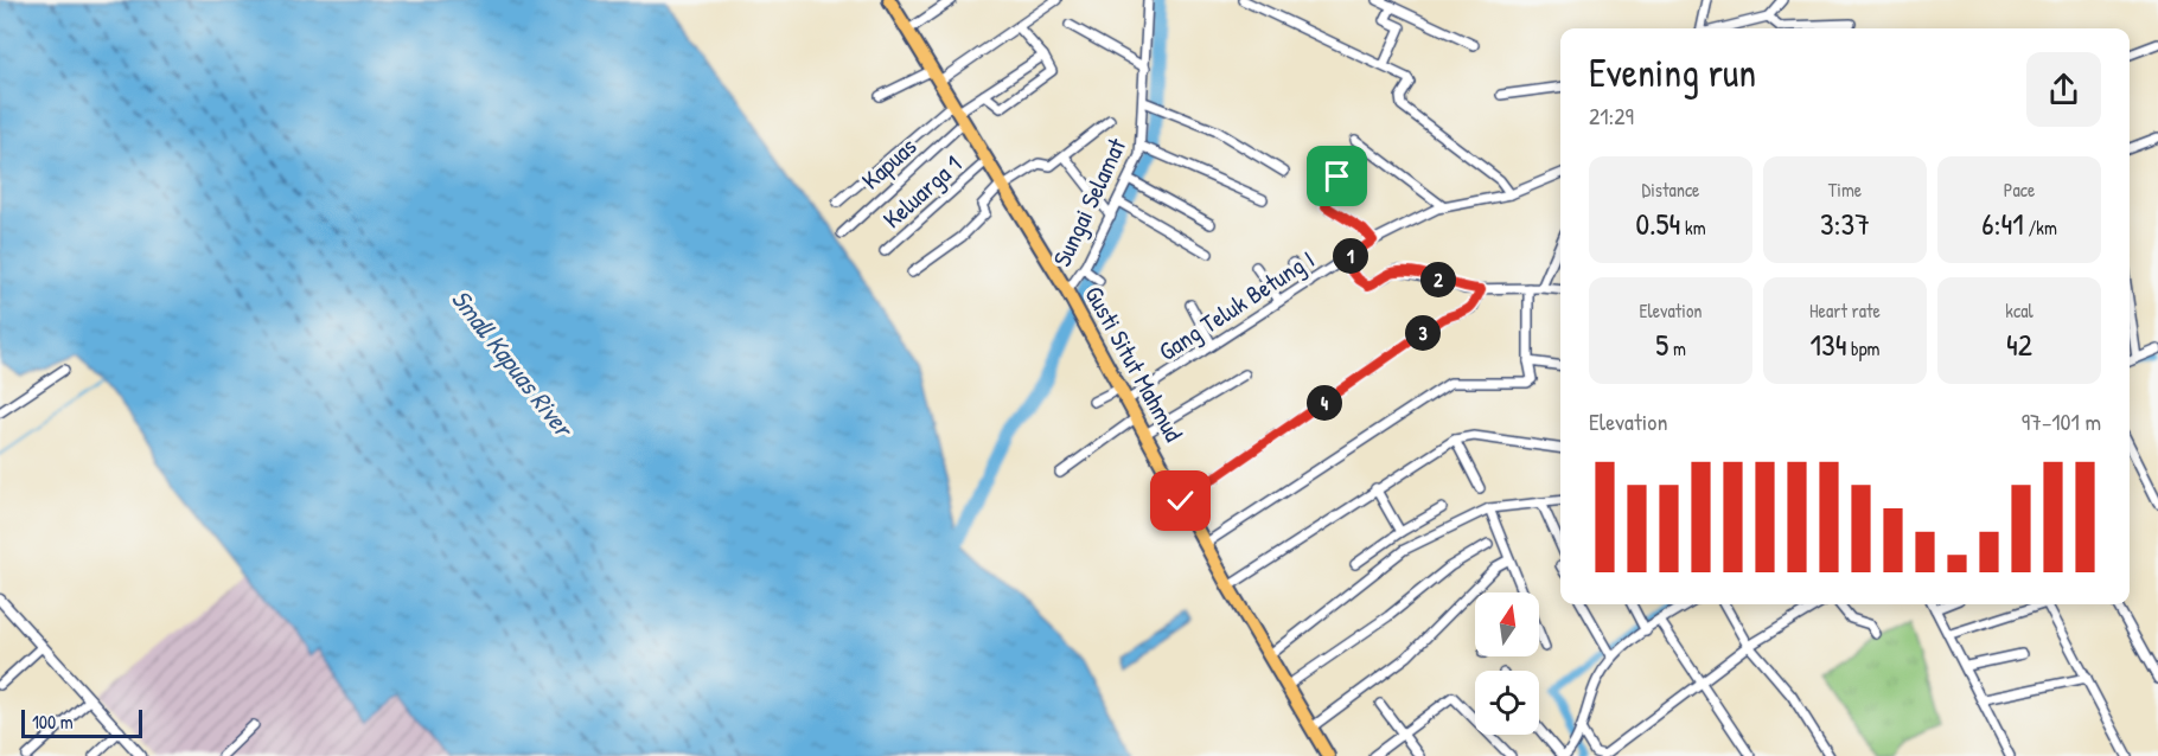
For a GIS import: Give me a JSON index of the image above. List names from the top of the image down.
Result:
{
  "streets": {
    "highway": ["Gusti Situt Mahmud"],
    "street": [
      "Kapuas",
      "Keluarga 1",
      "Sungai Selamat",
      "Gang Teluk Betung I"
    ]
  },
  "crossings": [
    ["Kapuas", "Gusti Situt Mahmud"],
    ["Keluarga 1", "Gusti Situt Mahmud"],
    ["Sungai Selamat", "Gusti Situt Mahmud"],
    ["Gang Teluk Betung I", "Gusti Situt Mahmud"]
  ],
  "water": ["Small Kapuas River"],
  "scale_bar": "100 m",
  "north": "top",
  "page": {
    "heading": ["Evening run", "21:29"],
    "stats": [
      ["Distance", "0.54 km"],
      ["Time", "3:37"],
      ["Pace", "6:41 /km"],
      ["Elevation", "5 m"],
      ["Heart rate", "134 bpm"],
      ["kcal", "42"]
    ],
    "pins": [
      "1",
      "2",
      "3",
      "4"
    ],
    "chart": ["Elevation", "97–101 m"],
    "scale": "100 m"
  }
}
